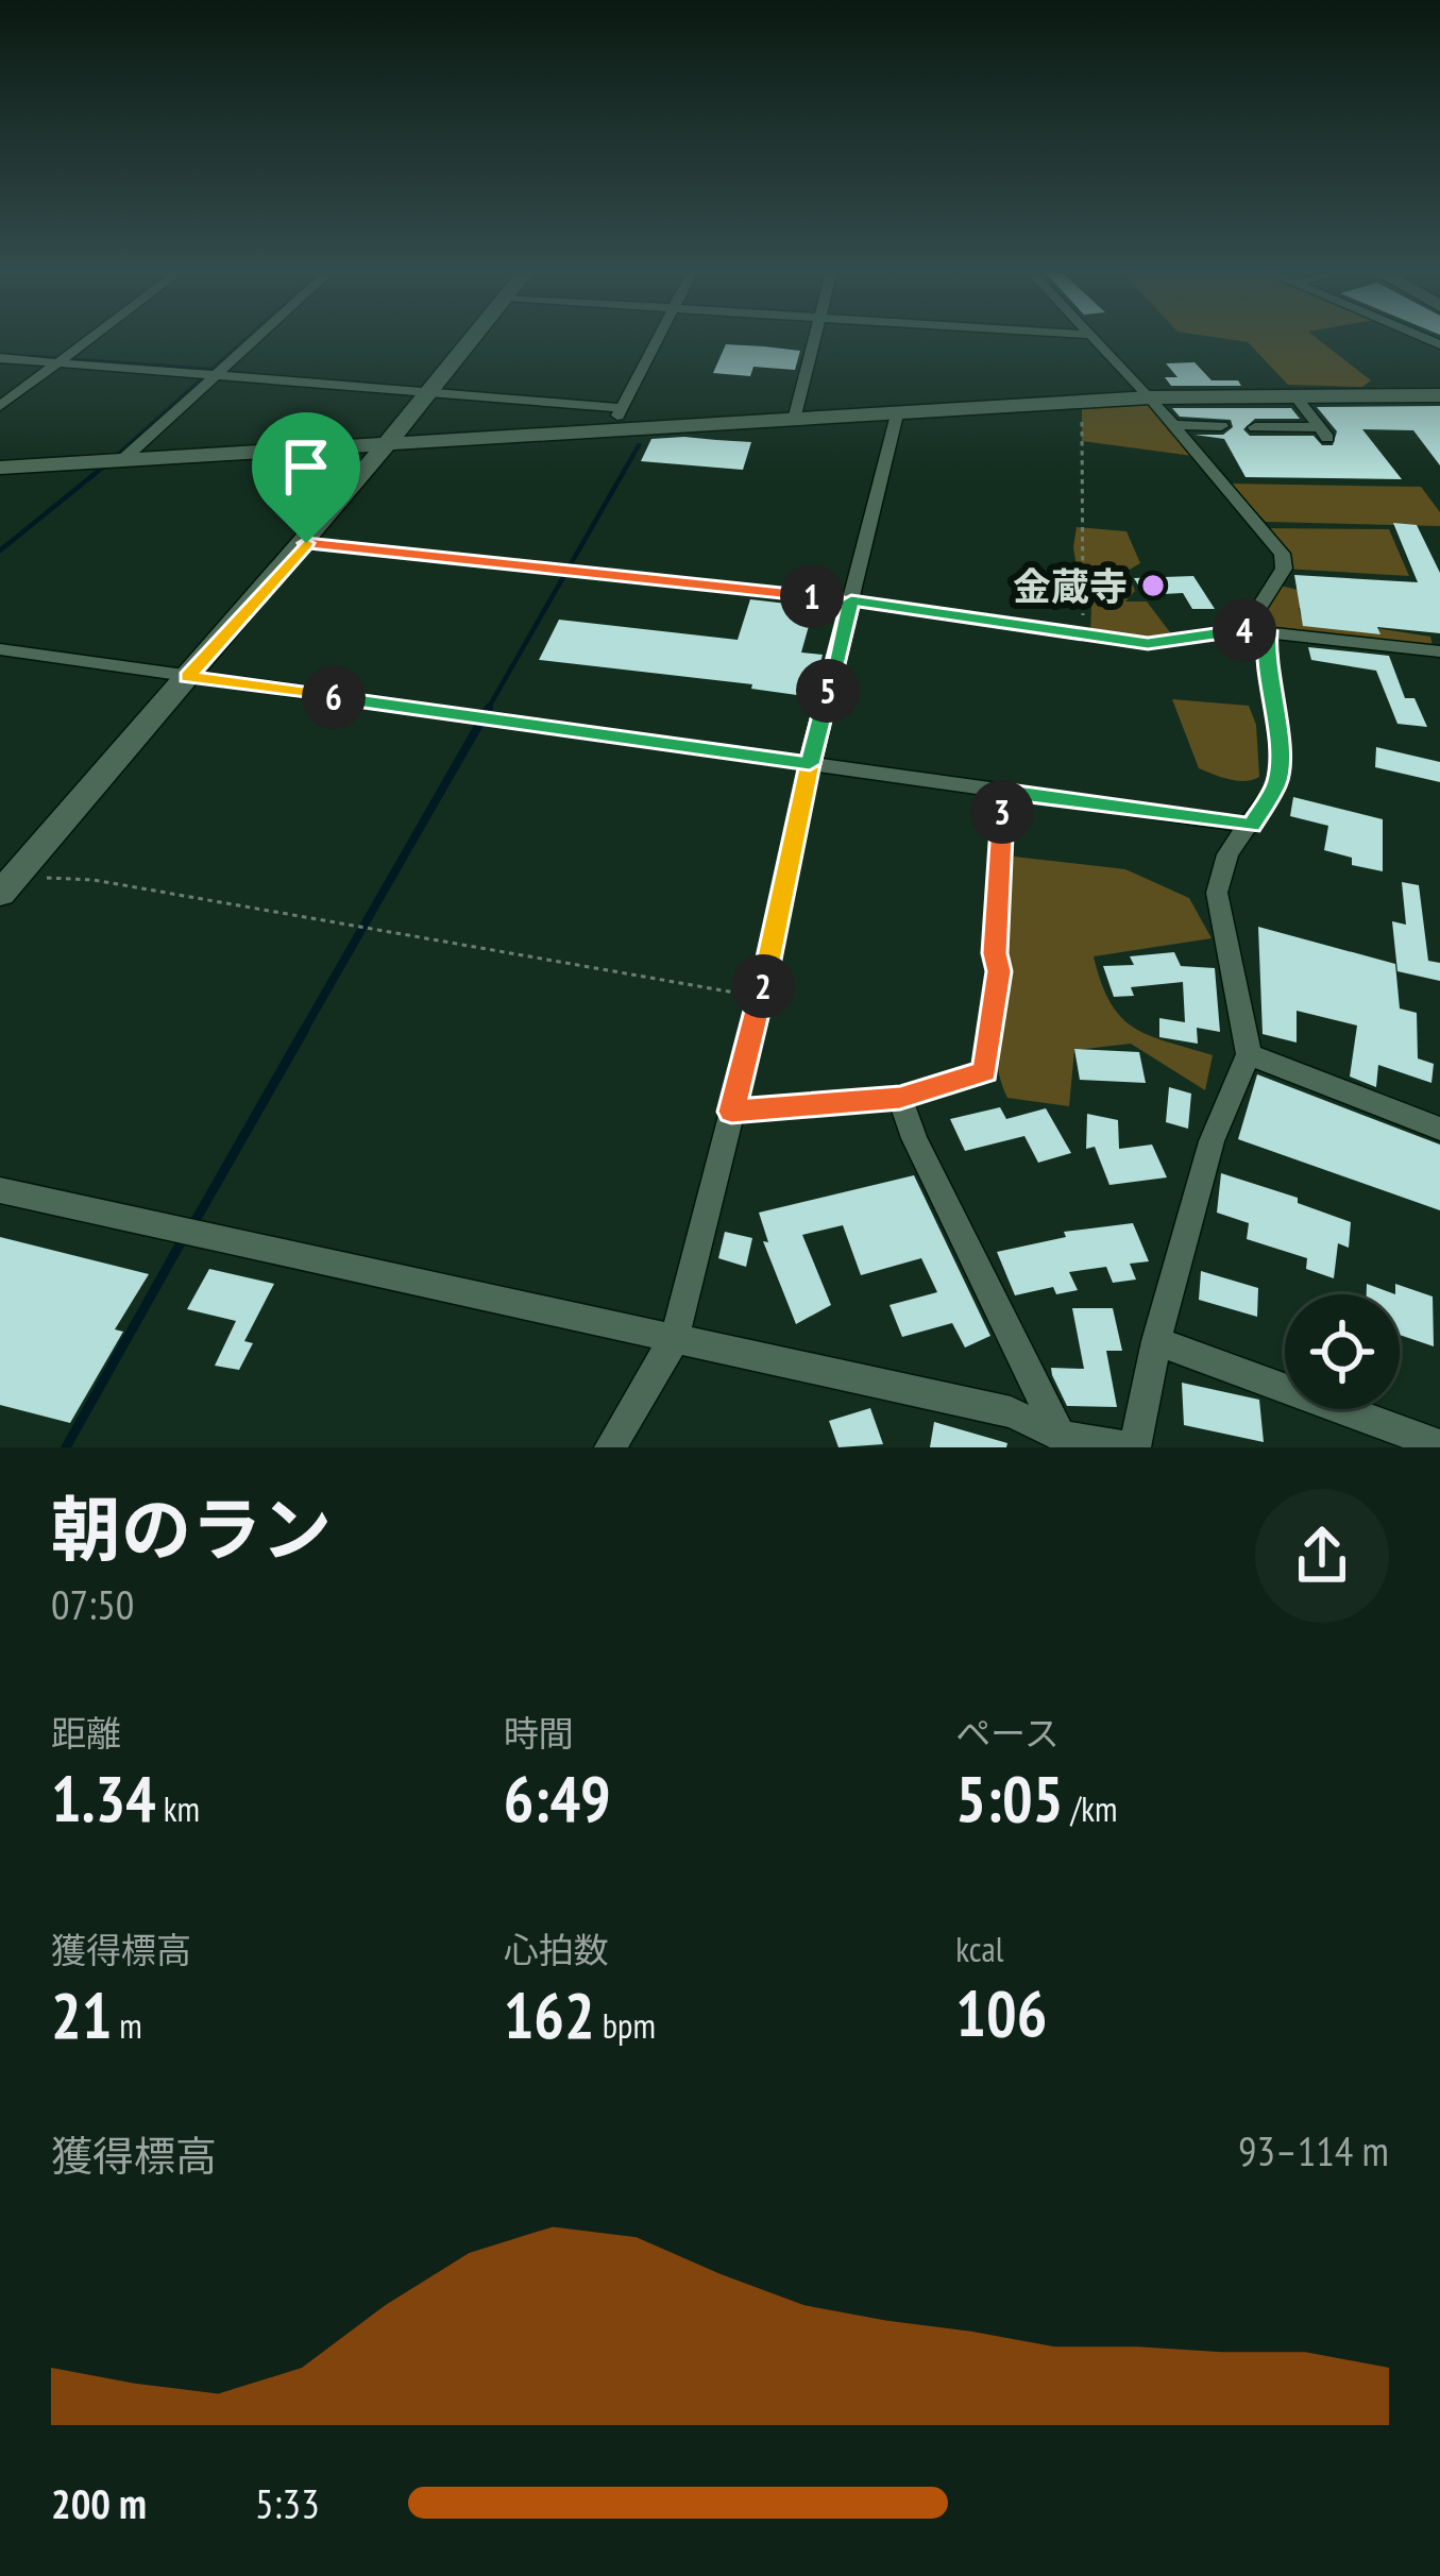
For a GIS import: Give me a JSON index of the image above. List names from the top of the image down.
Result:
{
  "places": ["金蔵寺"],
  "page": {
    "pins": [
      "1",
      "4",
      "5",
      "6",
      "3",
      "2"
    ],
    "heading": ["朝のラン", "07:50"],
    "stats": [
      ["距離", "1.34 km"],
      ["時間", "6:49"],
      ["ペース", "5:05 /km"],
      ["獲得標高", "21 m"],
      ["心拍数", "162 bpm"],
      ["kcal", "106"]
    ],
    "chart": ["獲得標高", "93–114 m"],
    "list": [
      {
        "name": "200 m",
        "note": "5:33"
      }
    ]
  }
}
